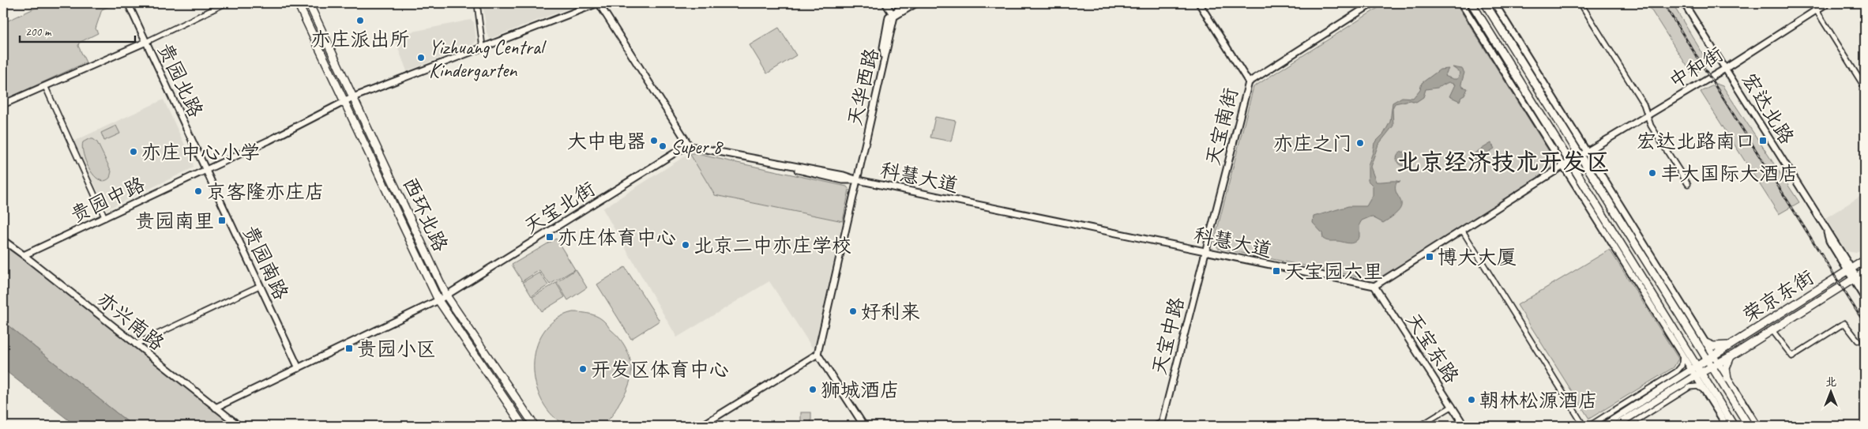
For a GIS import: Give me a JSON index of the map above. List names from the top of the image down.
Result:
{
  "streets": {
    "main road": ["西环北路", "荣京东街"],
    "street": [
      "中和街",
      "贵园北路",
      "天华西路",
      "宏达北路",
      "天宝南街",
      "科慧大道",
      "贵园中路",
      "天宝北街",
      "贵园南路",
      "亦兴南路",
      "天宝中路",
      "天宝东路"
    ]
  },
  "crossings": [
    ["中和街", "宏达北路"],
    ["贵园北路", "贵园中路"],
    ["贵园北路", "贵园南路"],
    ["天华西路", "科慧大道"],
    ["宏达北路", "荣京东街"],
    ["天宝南街", "科慧大道"],
    ["天宝南街", "天宝中路"],
    ["科慧大道", "天宝北街"],
    ["科慧大道", "天宝中路"],
    ["科慧大道", "天宝东路"],
    ["贵园中路", "西环北路"],
    ["贵园中路", "贵园南路"],
    ["贵园中路", "亦兴南路"],
    ["天宝北街", "西环北路"],
    ["天宝北街", "贵园南路"],
    ["天宝北街", "亦兴南路"]
  ],
  "districts": ["北京经济技术开发区"],
  "places": {
    "other": [
      "亦庄派出所",
      "Yizhuang Central Kindergarten",
      "大中电器",
      "亦庄之门",
      "Super 8",
      "亦庄中心小学",
      "丰大国际大酒店",
      "京客隆亦庄店",
      "北京二中亦庄学校",
      "好利来",
      "开发区体育中心",
      "狮城酒店",
      "朝林松源酒店"
    ],
    "transit": [
      "宏达北路南口",
      "贵园南里",
      "亦庄体育中心",
      "博大大厦",
      "天宝园六里",
      "贵园小区"
    ]
  },
  "scale_bar": "200 m",
  "north": "top"
}
